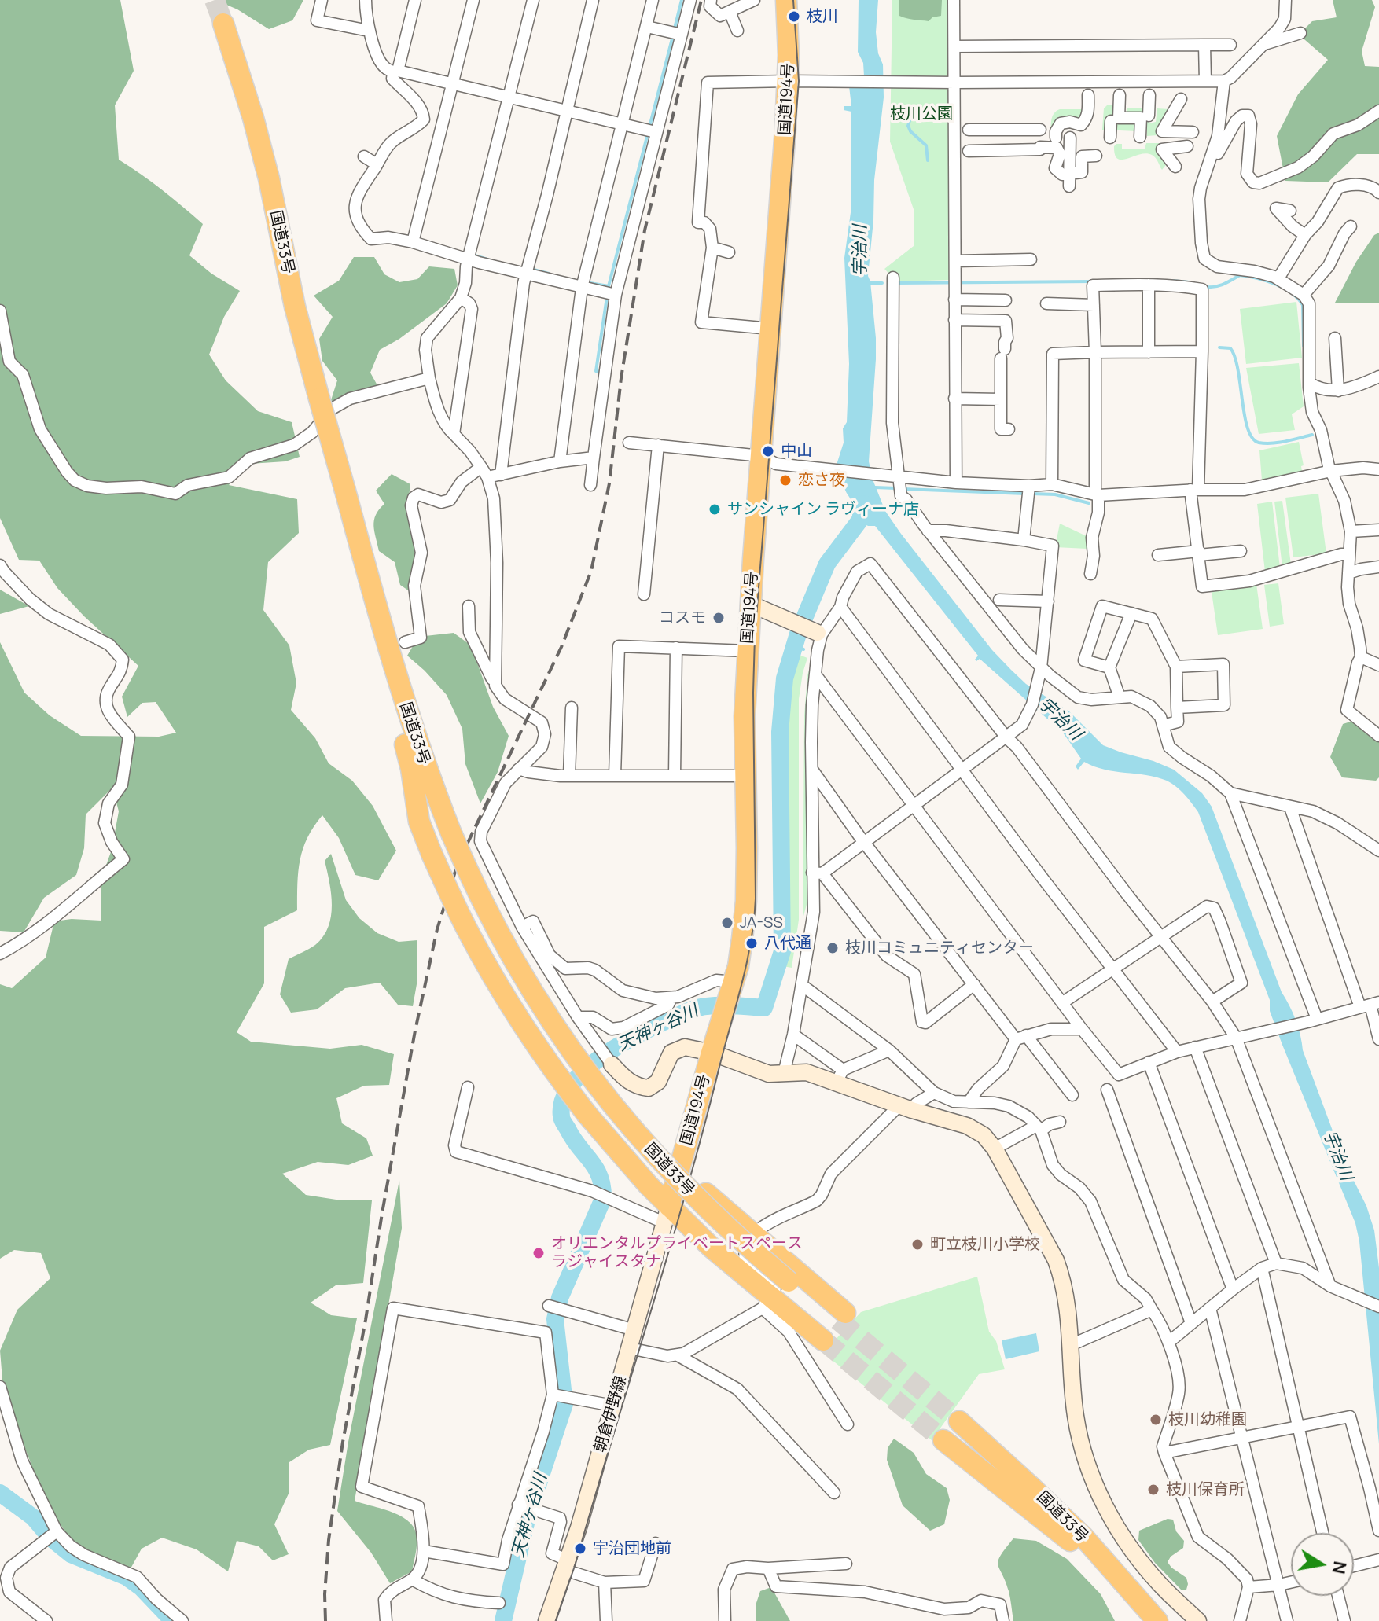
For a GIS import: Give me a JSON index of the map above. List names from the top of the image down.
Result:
{
  "streets": {
    "highway": ["国道194号", "国道33号"],
    "street": ["朝倉伊野線"]
  },
  "crossings": [
    ["国道194号", "朝倉伊野線"]
  ],
  "water": ["宇治川", "天神ヶ谷川"],
  "parks": ["枝川公園"],
  "places": [
    "枝川",
    "中山",
    "恋さ夜",
    "サンシャイン ラヴィーナ店",
    "コスモ",
    "JA-SS",
    "八代通",
    "枝川コミュニティセンター",
    "町立枝川小学校",
    "オリエンタルプライベートスペース ラジャイスタナ",
    "枝川幼稚園",
    "枝川保育所",
    "宇治団地前"
  ],
  "north": "right"
}
